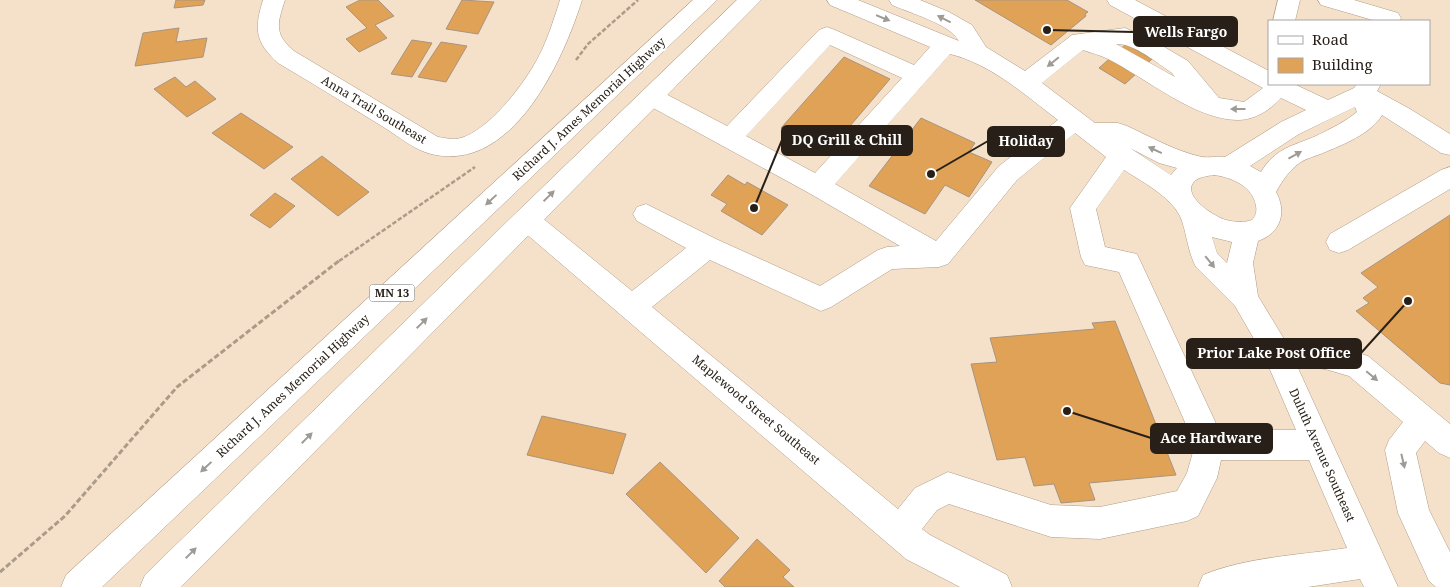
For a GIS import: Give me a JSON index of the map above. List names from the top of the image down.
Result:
{
  "streets": {
    "street": [
      "Richard J. Ames Memorial Highway",
      "Anna Trail Southeast",
      "MN 13",
      "Maplewood Street Southeast",
      "Duluth Avenue Southeast"
    ]
  },
  "places": [
    "Wells Fargo",
    "Holiday",
    "DQ Grill & Chill",
    "Prior Lake Post Office",
    "Ace Hardware"
  ],
  "legend": ["Road", "Building"]
}
